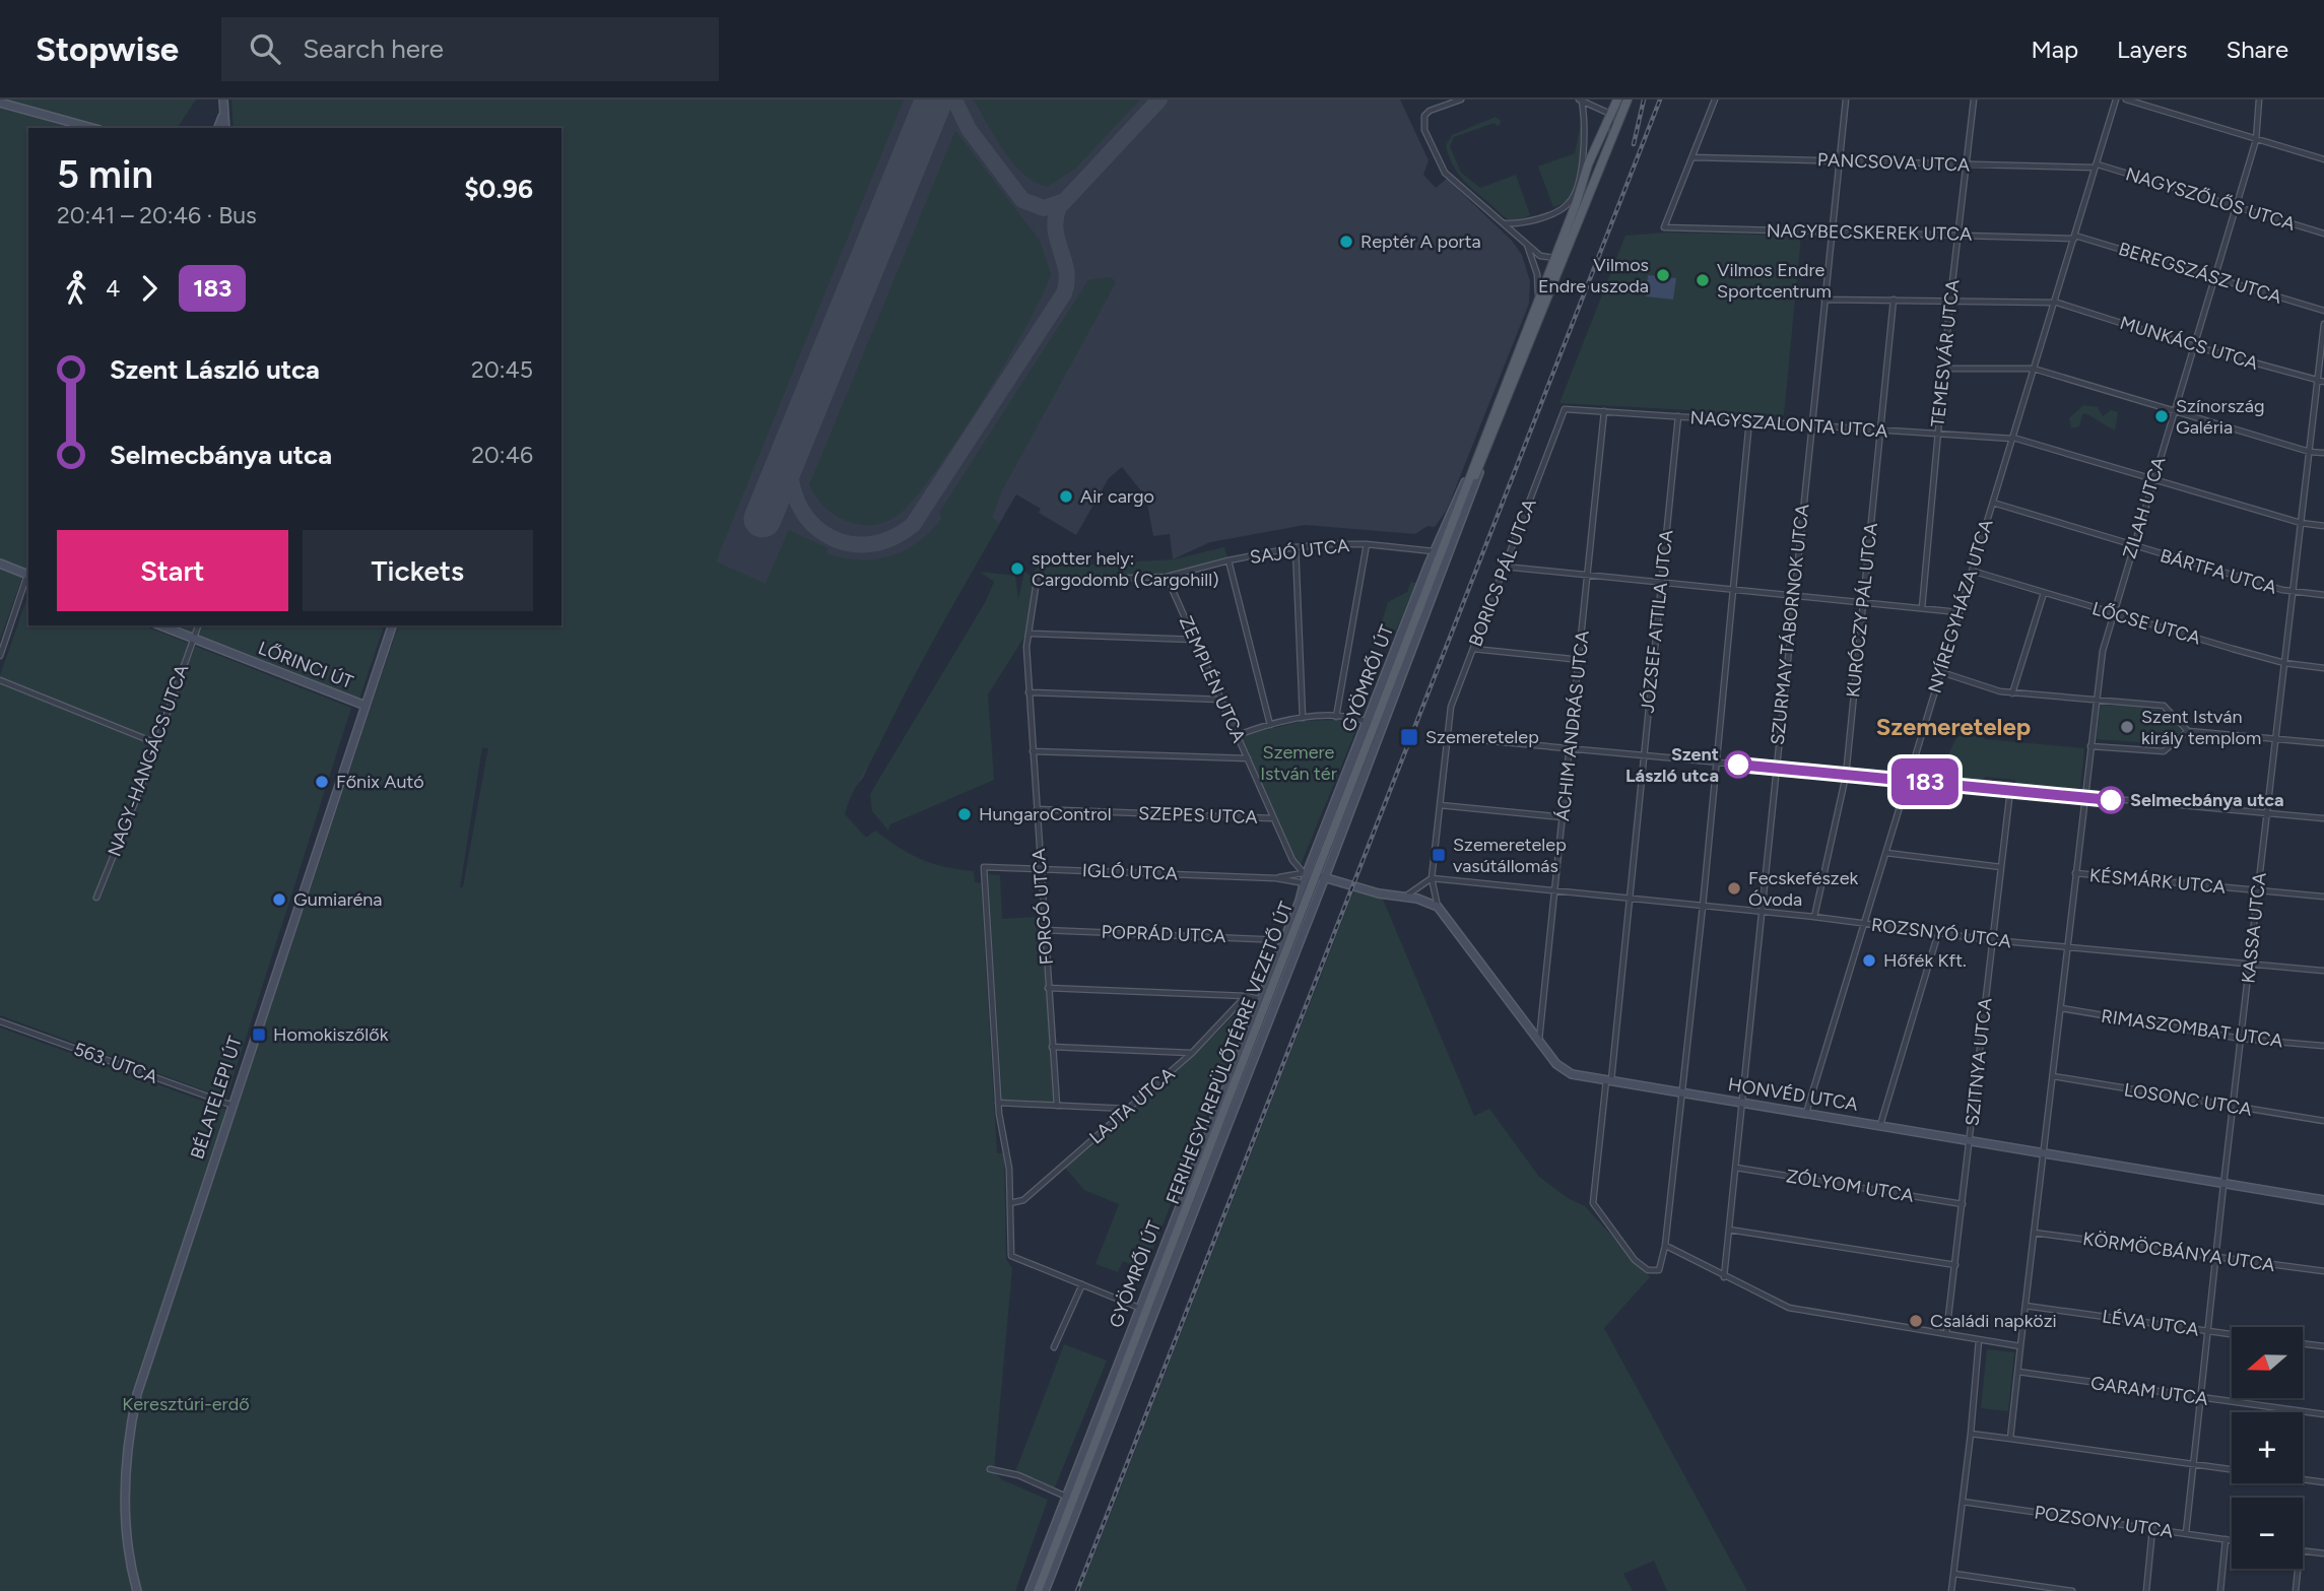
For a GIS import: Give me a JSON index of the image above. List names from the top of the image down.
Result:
{
  "streets": {
    "main road": ["FERIHEGYI REPÜLŐTÉRRE VEZETŐ ÚT"],
    "street": [
      "PANCSOVA UTCA",
      "NAGYSZŐLŐS UTCA",
      "NAGYBECSKEREK UTCA",
      "BEREGSZÁSZ UTCA",
      "MUNKÁCS UTCA",
      "TEMESVÁR UTCA",
      "NAGYSZALONTA UTCA",
      "ZILAH UTCA",
      "SAJÓ UTCA",
      "BÁRTFA UTCA",
      "BORICS PÁL UTCA",
      "NYÍREGYHÁZA UTCA",
      "KURÓCZY PÁL UTCA",
      "JÓZSEF ATTILA UTCA",
      "LŐCSE UTCA",
      "SZURMAY TÁBORNOK UTCA",
      "LŐRINCI ÚT",
      "GYÖMRŐI ÚT",
      "ZEMPLÉN UTCA",
      "ÁCHIM ANDRÁS UTCA",
      "NAGY-HANGÁCS UTCA",
      "SZEPES UTCA",
      "IGLÓ UTCA",
      "KÉSMÁRK UTCA",
      "FORGÓ UTCA",
      "KASSA UTCA",
      "ROZSNYÓ UTCA",
      "POPRÁD UTCA",
      "RIMASZOMBAT UTCA",
      "SZITNYA UTCA",
      "563. UTCA",
      "HONVÉD UTCA",
      "BÉLATELEPI ÚT",
      "LOSONC UTCA",
      "LAJTA UTCA",
      "ZÓLYOM UTCA",
      "KÖRMÖCBÁNYA UTCA",
      "LÉVA UTCA",
      "GARAM UTCA",
      "POZSONY UTCA"
    ]
  },
  "crossings": [
    ["PANCSOVA UTCA", "NAGYSZŐLŐS UTCA"],
    ["PANCSOVA UTCA", "NAGYBECSKEREK UTCA"],
    ["PANCSOVA UTCA", "TEMESVÁR UTCA"],
    ["PANCSOVA UTCA", "NYÍREGYHÁZA UTCA"],
    ["PANCSOVA UTCA", "SZURMAY TÁBORNOK UTCA"],
    ["NAGYSZŐLŐS UTCA", "ZILAH UTCA"],
    ["NAGYSZŐLŐS UTCA", "NYÍREGYHÁZA UTCA"],
    ["NAGYBECSKEREK UTCA", "BEREGSZÁSZ UTCA"],
    ["NAGYBECSKEREK UTCA", "TEMESVÁR UTCA"],
    ["NAGYBECSKEREK UTCA", "NYÍREGYHÁZA UTCA"],
    ["NAGYBECSKEREK UTCA", "SZURMAY TÁBORNOK UTCA"],
    ["BEREGSZÁSZ UTCA", "ZILAH UTCA"],
    ["BEREGSZÁSZ UTCA", "NYÍREGYHÁZA UTCA"],
    ["MUNKÁCS UTCA", "TEMESVÁR UTCA"],
    ["MUNKÁCS UTCA", "ZILAH UTCA"],
    ["MUNKÁCS UTCA", "NYÍREGYHÁZA UTCA"],
    ["MUNKÁCS UTCA", "KURÓCZY PÁL UTCA"],
    ["MUNKÁCS UTCA", "SZURMAY TÁBORNOK UTCA"],
    ["MUNKÁCS UTCA", "KASSA UTCA"],
    ["TEMESVÁR UTCA", "NAGYSZALONTA UTCA"],
    ["NAGYSZALONTA UTCA", "ZILAH UTCA"],
    ["NAGYSZALONTA UTCA", "BORICS PÁL UTCA"],
    ["NAGYSZALONTA UTCA", "NYÍREGYHÁZA UTCA"],
    ["NAGYSZALONTA UTCA", "KURÓCZY PÁL UTCA"],
    ["NAGYSZALONTA UTCA", "JÓZSEF ATTILA UTCA"],
    ["NAGYSZALONTA UTCA", "SZURMAY TÁBORNOK UTCA"],
    ["NAGYSZALONTA UTCA", "ÁCHIM ANDRÁS UTCA"],
    ["NAGYSZALONTA UTCA", "KASSA UTCA"],
    ["ZILAH UTCA", "BÁRTFA UTCA"],
    ["ZILAH UTCA", "LŐCSE UTCA"],
    ["SAJÓ UTCA", "GYÖMRŐI ÚT"],
    ["SAJÓ UTCA", "ZEMPLÉN UTCA"],
    ["SAJÓ UTCA", "FORGÓ UTCA"],
    ["BÁRTFA UTCA", "NYÍREGYHÁZA UTCA"],
    ["BÁRTFA UTCA", "KASSA UTCA"],
    ["BORICS PÁL UTCA", "ROZSNYÓ UTCA"],
    ["NYÍREGYHÁZA UTCA", "LŐCSE UTCA"],
    ["NYÍREGYHÁZA UTCA", "ROZSNYÓ UTCA"],
    ["NYÍREGYHÁZA UTCA", "HONVÉD UTCA"],
    ["KURÓCZY PÁL UTCA", "ROZSNYÓ UTCA"],
    ["JÓZSEF ATTILA UTCA", "ROZSNYÓ UTCA"],
    ["JÓZSEF ATTILA UTCA", "HONVÉD UTCA"],
    ["LŐCSE UTCA", "KASSA UTCA"],
    ["SZURMAY TÁBORNOK UTCA", "ROZSNYÓ UTCA"],
    ["SZURMAY TÁBORNOK UTCA", "HONVÉD UTCA"],
    ["SZURMAY TÁBORNOK UTCA", "ZÓLYOM UTCA"],
    ["LŐRINCI ÚT", "NAGY-HANGÁCS UTCA"],
    ["LŐRINCI ÚT", "BÉLATELEPI ÚT"],
    ["GYÖMRŐI ÚT", "ZEMPLÉN UTCA"],
    ["GYÖMRŐI ÚT", "IGLÓ UTCA"],
    ["GYÖMRŐI ÚT", "POPRÁD UTCA"],
    ["GYÖMRŐI ÚT", "FERIHEGYI REPÜLŐTÉRRE VEZETŐ ÚT"],
    ["ZEMPLÉN UTCA", "SZEPES UTCA"],
    ["ZEMPLÉN UTCA", "IGLÓ UTCA"],
    ["ÁCHIM ANDRÁS UTCA", "ROZSNYÓ UTCA"],
    ["ÁCHIM ANDRÁS UTCA", "HONVÉD UTCA"],
    ["SZEPES UTCA", "FORGÓ UTCA"],
    ["IGLÓ UTCA", "FORGÓ UTCA"],
    ["KÉSMÁRK UTCA", "KASSA UTCA"],
    ["FORGÓ UTCA", "POPRÁD UTCA"],
    ["KASSA UTCA", "ROZSNYÓ UTCA"],
    ["KASSA UTCA", "RIMASZOMBAT UTCA"],
    ["KASSA UTCA", "HONVÉD UTCA"],
    ["KASSA UTCA", "LOSONC UTCA"],
    ["KASSA UTCA", "KÖRMÖCBÁNYA UTCA"],
    ["KASSA UTCA", "LÉVA UTCA"],
    ["KASSA UTCA", "GARAM UTCA"],
    ["KASSA UTCA", "POZSONY UTCA"],
    ["ROZSNYÓ UTCA", "SZITNYA UTCA"],
    ["SZITNYA UTCA", "HONVÉD UTCA"],
    ["SZITNYA UTCA", "ZÓLYOM UTCA"],
    ["563. UTCA", "BÉLATELEPI ÚT"]
  ],
  "districts": ["Szemeretelep"],
  "parks": ["Szemere István tér", "Keresztúri-erdő"],
  "places": {
    "other": [
      "Reptér A porta",
      "Vilmos Endre uszoda",
      "Vilmos Endre Sportcentrum",
      "Színország Galéria",
      "Air cargo",
      "spotter hely: Cargodomb (Cargohill)",
      "Szent István király templom",
      "Szent László utca",
      "Főnix Autó",
      "Selmecbánya utca",
      "HungaroControl",
      "Fecskefészek Óvoda",
      "Gumiaréna",
      "Hőfék Kft.",
      "Családi napközi"
    ],
    "transit": ["Szemeretelep", "Szemeretelep vasútállomás", "Homokiszőlők"]
  },
  "lines": ["bus line 183"],
  "north": "left",
  "page": {
    "header": "Stopwise",
    "search": "Search here",
    "nav": ["Map", "Layers", "Share"],
    "on_map": "183",
    "heading": ["5 min", "20:41 – 20:46 · Bus", "$0.96"],
    "legs": ["4", "183"],
    "list": [
      {
        "name": "Szent László utca",
        "value": "20:45"
      },
      {
        "name": "Selmecbánya utca",
        "value": "20:46"
      }
    ],
    "buttons": ["Start", "Tickets"],
    "map_buttons": ["+", "−"]
  }
}
